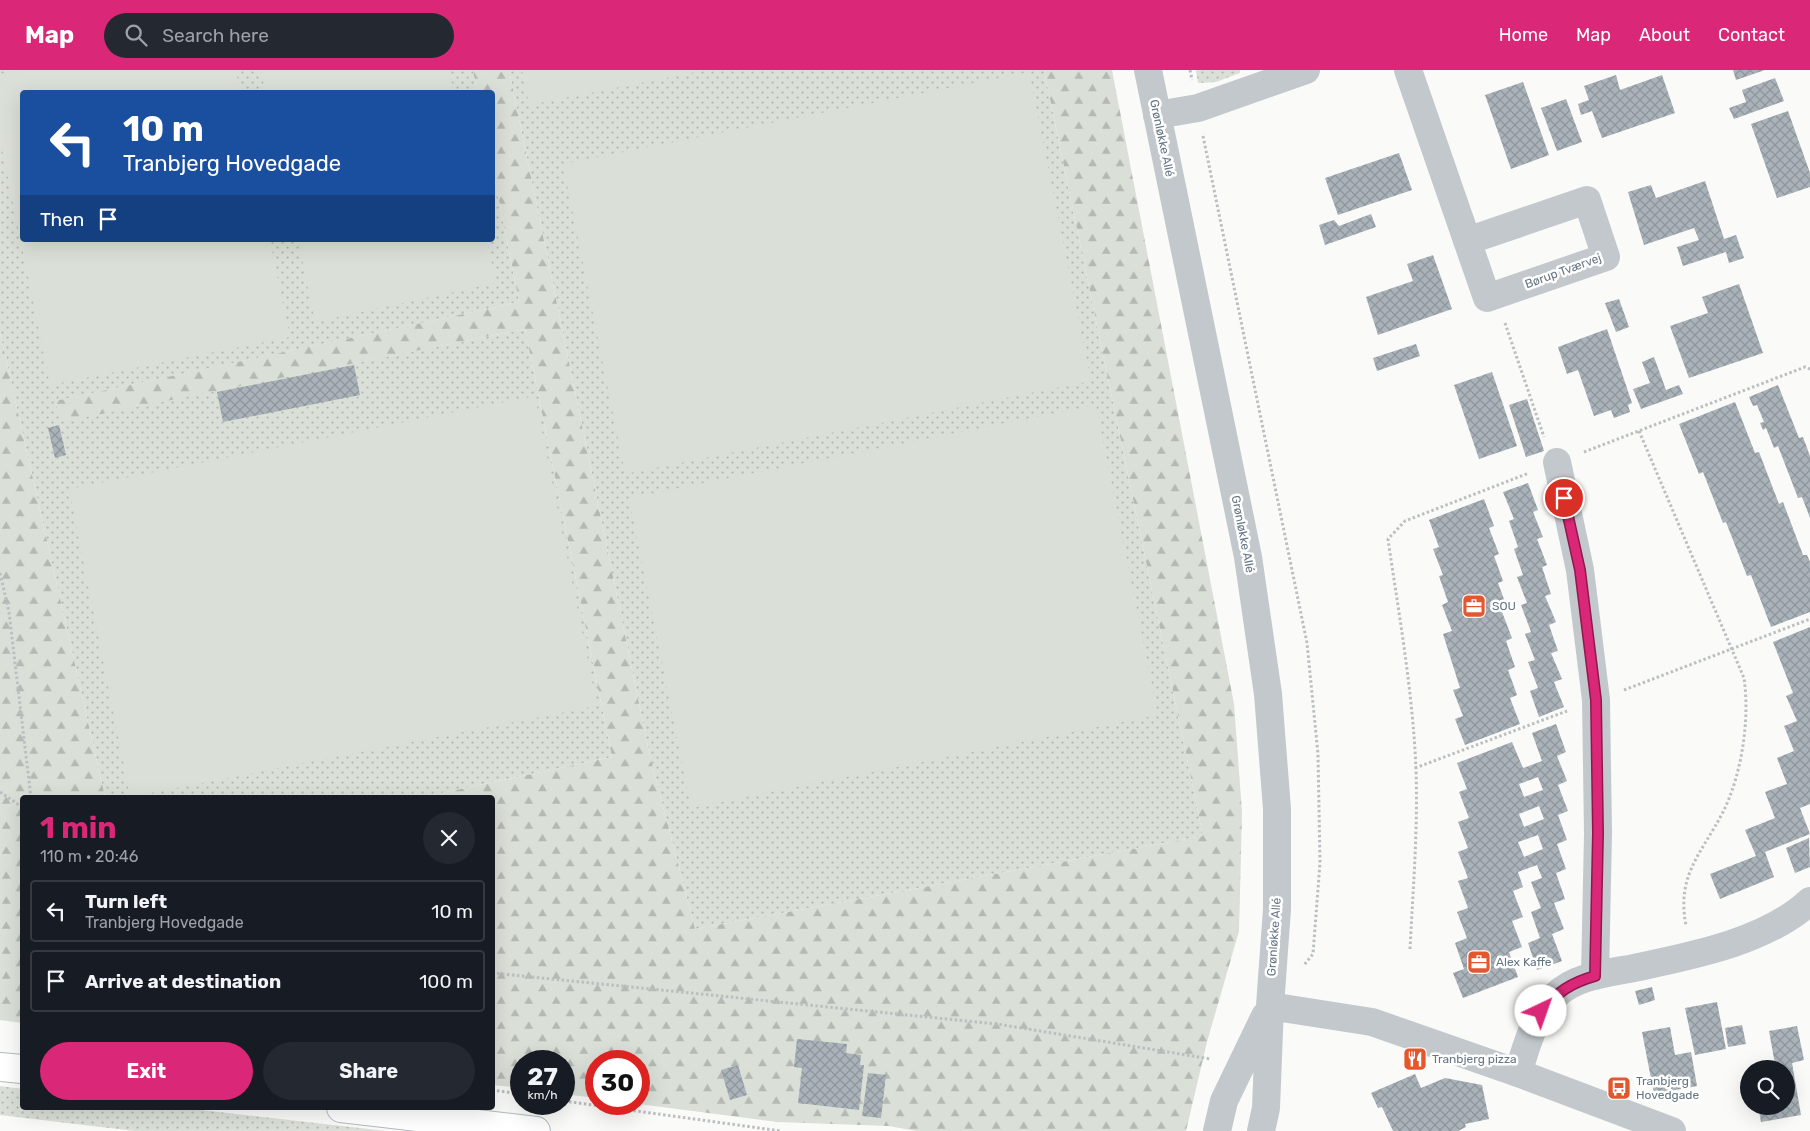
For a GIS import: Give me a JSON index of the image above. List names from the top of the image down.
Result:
{
  "streets": {
    "street": ["Grønløkke Allé", "Børup Tværvej"]
  },
  "places": {
    "office": ["SOU", "Alex Kaffe"],
    "restaurant": ["Tranbjerg pizza"],
    "bus stop": ["Tranbjerg Hovedgade"]
  },
  "page": {
    "header": "Map",
    "search": "Search here",
    "nav": [
      "Home",
      "Map",
      "About",
      "Contact"
    ],
    "turn": ["10 m", "Tranbjerg Hovedgade"],
    "then": "Then",
    "heading": ["1 min", "110 m · 20:46"],
    "list": [
      {
        "name": "Turn left",
        "note": "Tranbjerg Hovedgade",
        "value": "10 m"
      },
      {
        "name": "Arrive at destination",
        "value": "100 m"
      }
    ],
    "buttons": ["Exit", "Share"],
    "speed": "27 km/h",
    "limit": "30"
  }
}
